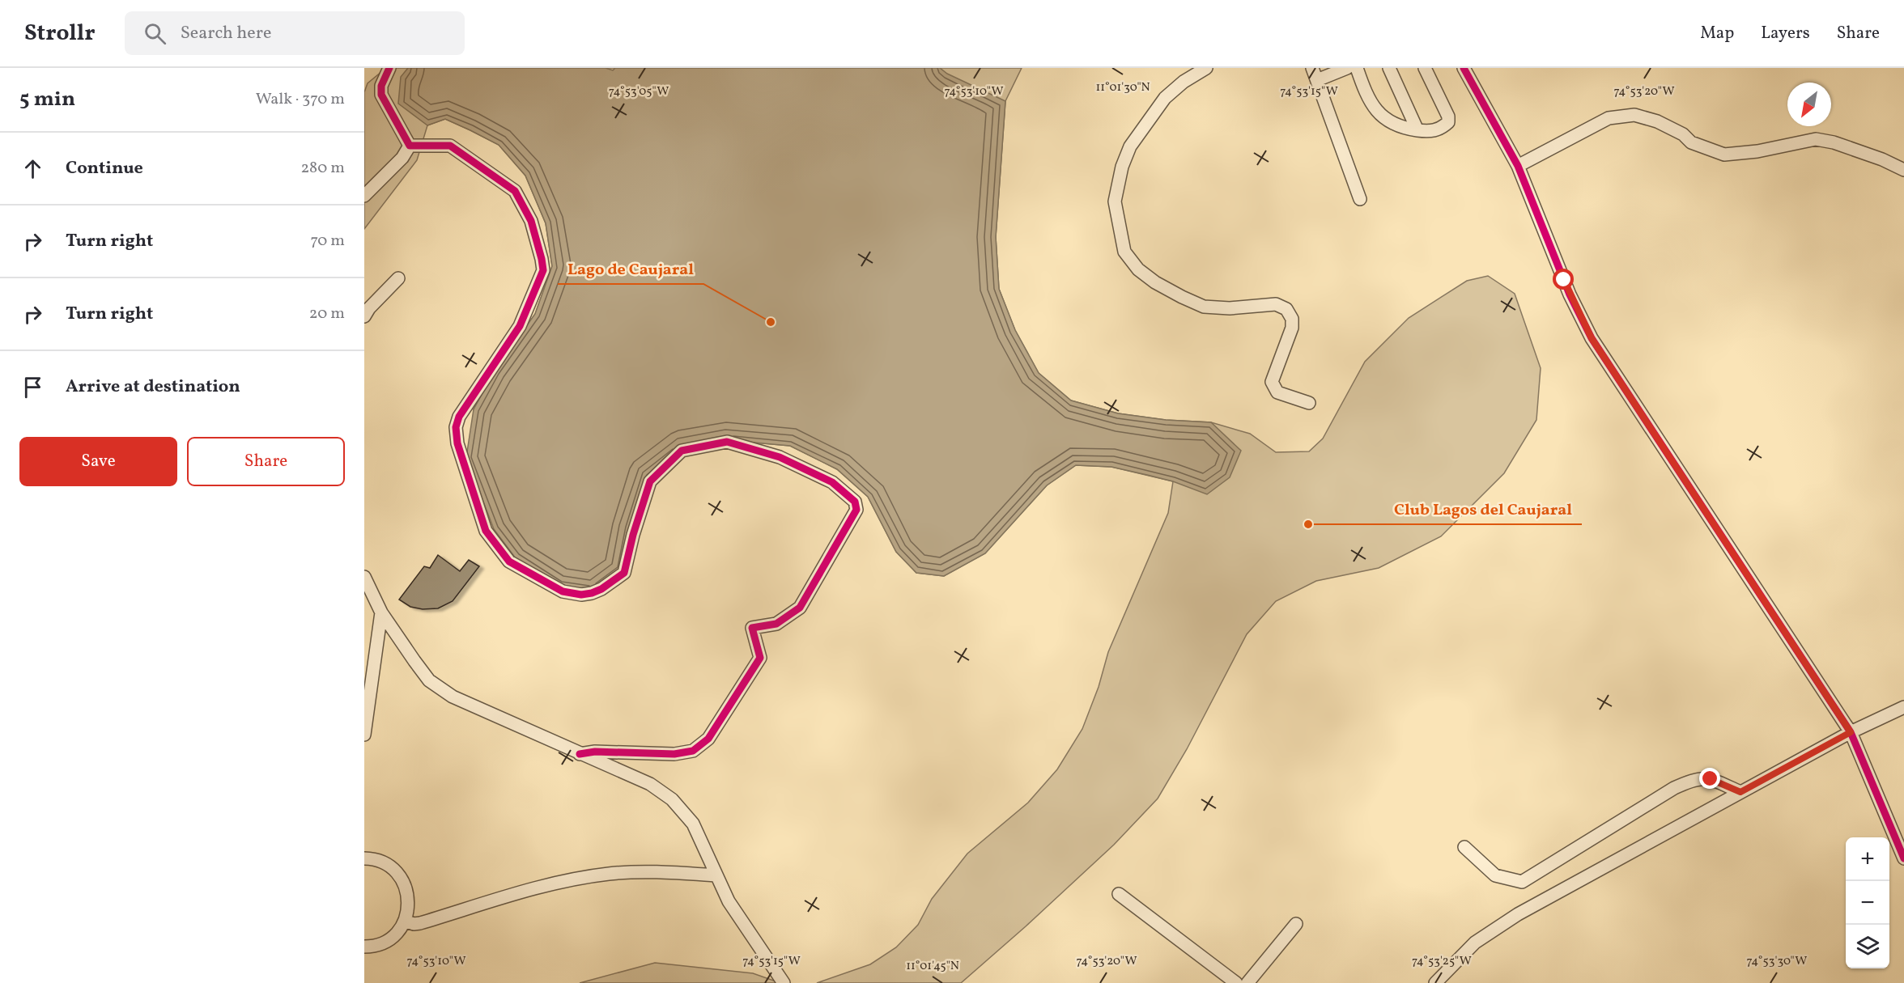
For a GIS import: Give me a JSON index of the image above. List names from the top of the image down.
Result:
{
  "places": ["Lago de Caujaral", "Club Lagos del Caujaral"],
  "north": "bottom left",
  "page": {
    "header": "Strollr",
    "search": "Search here",
    "nav": ["Map", "Layers", "Share"],
    "heading": ["5 min", "Walk · 370 m"],
    "list": [
      ["Continue", "280 m"],
      ["Turn right", "70 m"],
      ["Turn right", "20 m"],
      "Arrive at destination"
    ],
    "buttons": ["Save", "Share"],
    "map_buttons": ["+", "−"]
  },
  "coordinates": [
    "11°01'30\"N",
    "74°53'05\"W",
    "74°53'10\"W",
    "74°53'15\"W",
    "74°53'20\"W",
    "74°53'25\"W",
    "74°53'30\"W",
    "11°01'45\"N"
  ]
}
